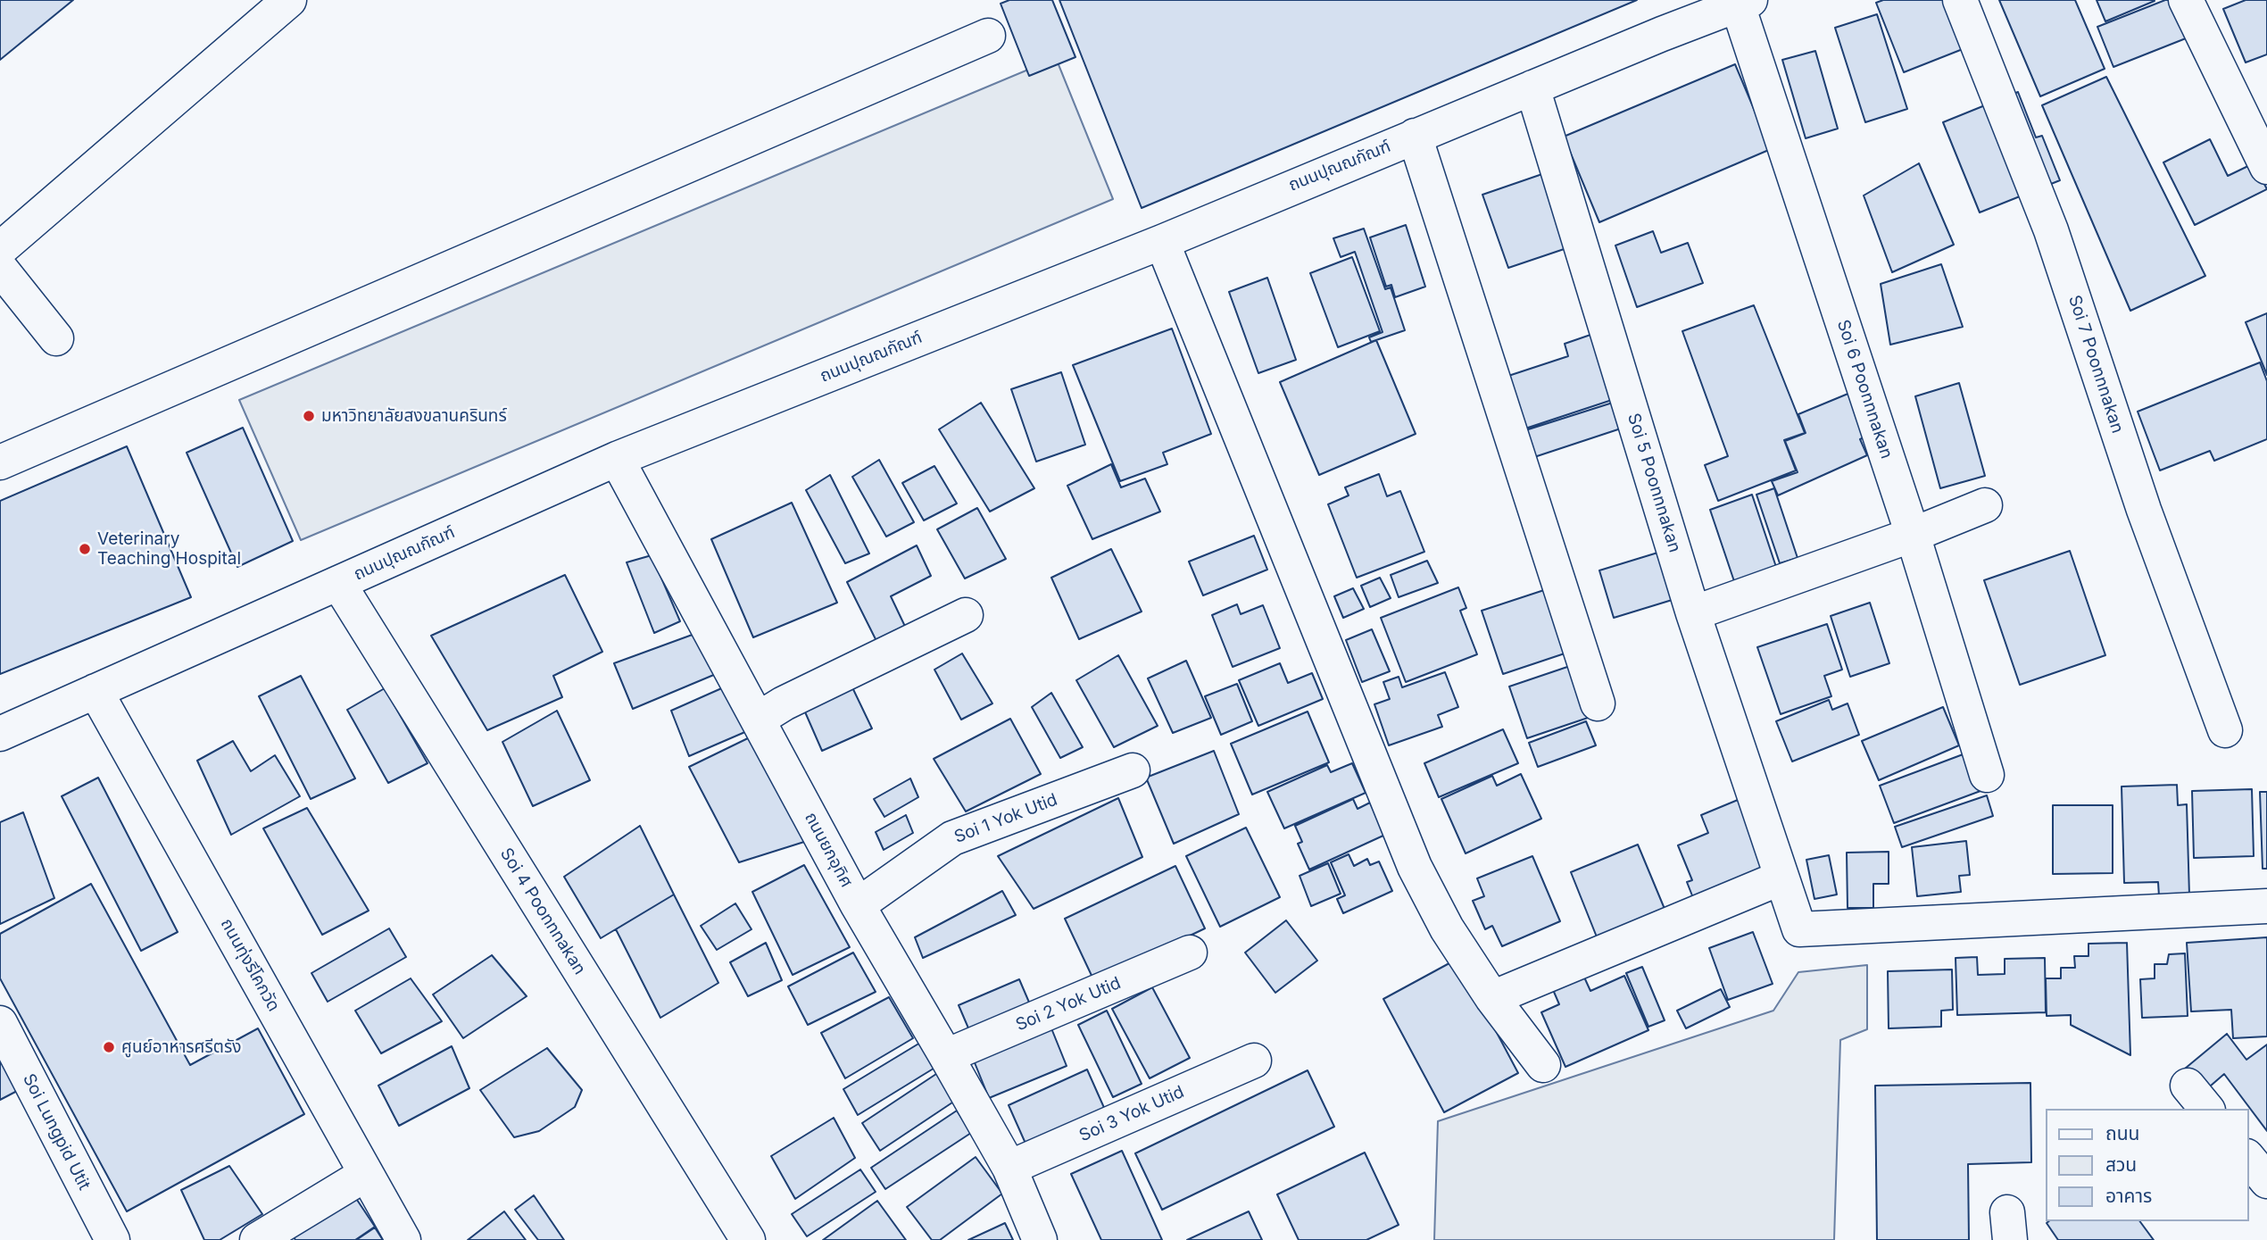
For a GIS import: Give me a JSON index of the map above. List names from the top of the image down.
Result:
{
  "streets": {
    "street": [
      "ถนนปุณณกัณฑ์",
      "Soi 7 Poonnnakan",
      "Soi 6 Poonnnakan",
      "Soi 5 Poonnnakan",
      "Soi 1 Yok Utid",
      "ถนนยกอุทิศ",
      "Soi 4 Poonnnakan",
      "ถนนทุ่งรีโคกวัด",
      "Soi 2 Yok Utid",
      "Soi 3 Yok Utid",
      "Soi Lungpid Utit"
    ]
  },
  "crossings": [
    ["ถนนปุณณกัณฑ์", "Soi 6 Poonnnakan"],
    ["ถนนปุณณกัณฑ์", "Soi 5 Poonnnakan"],
    ["ถนนปุณณกัณฑ์", "ถนนยกอุทิศ"],
    ["ถนนปุณณกัณฑ์", "Soi 4 Poonnnakan"],
    ["ถนนปุณณกัณฑ์", "ถนนทุ่งรีโคกวัด"],
    ["Soi 1 Yok Utid", "ถนนยกอุทิศ"],
    ["ถนนยกอุทิศ", "Soi 2 Yok Utid"],
    ["ถนนยกอุทิศ", "Soi 3 Yok Utid"]
  ],
  "places": ["มหาวิทยาลัยสงขลานครินทร์", "Veterinary Teaching Hospital", "ศูนย์อาหารศรีตรัง"],
  "legend": ["ถนน", "สวน", "อาคาร"]
}
